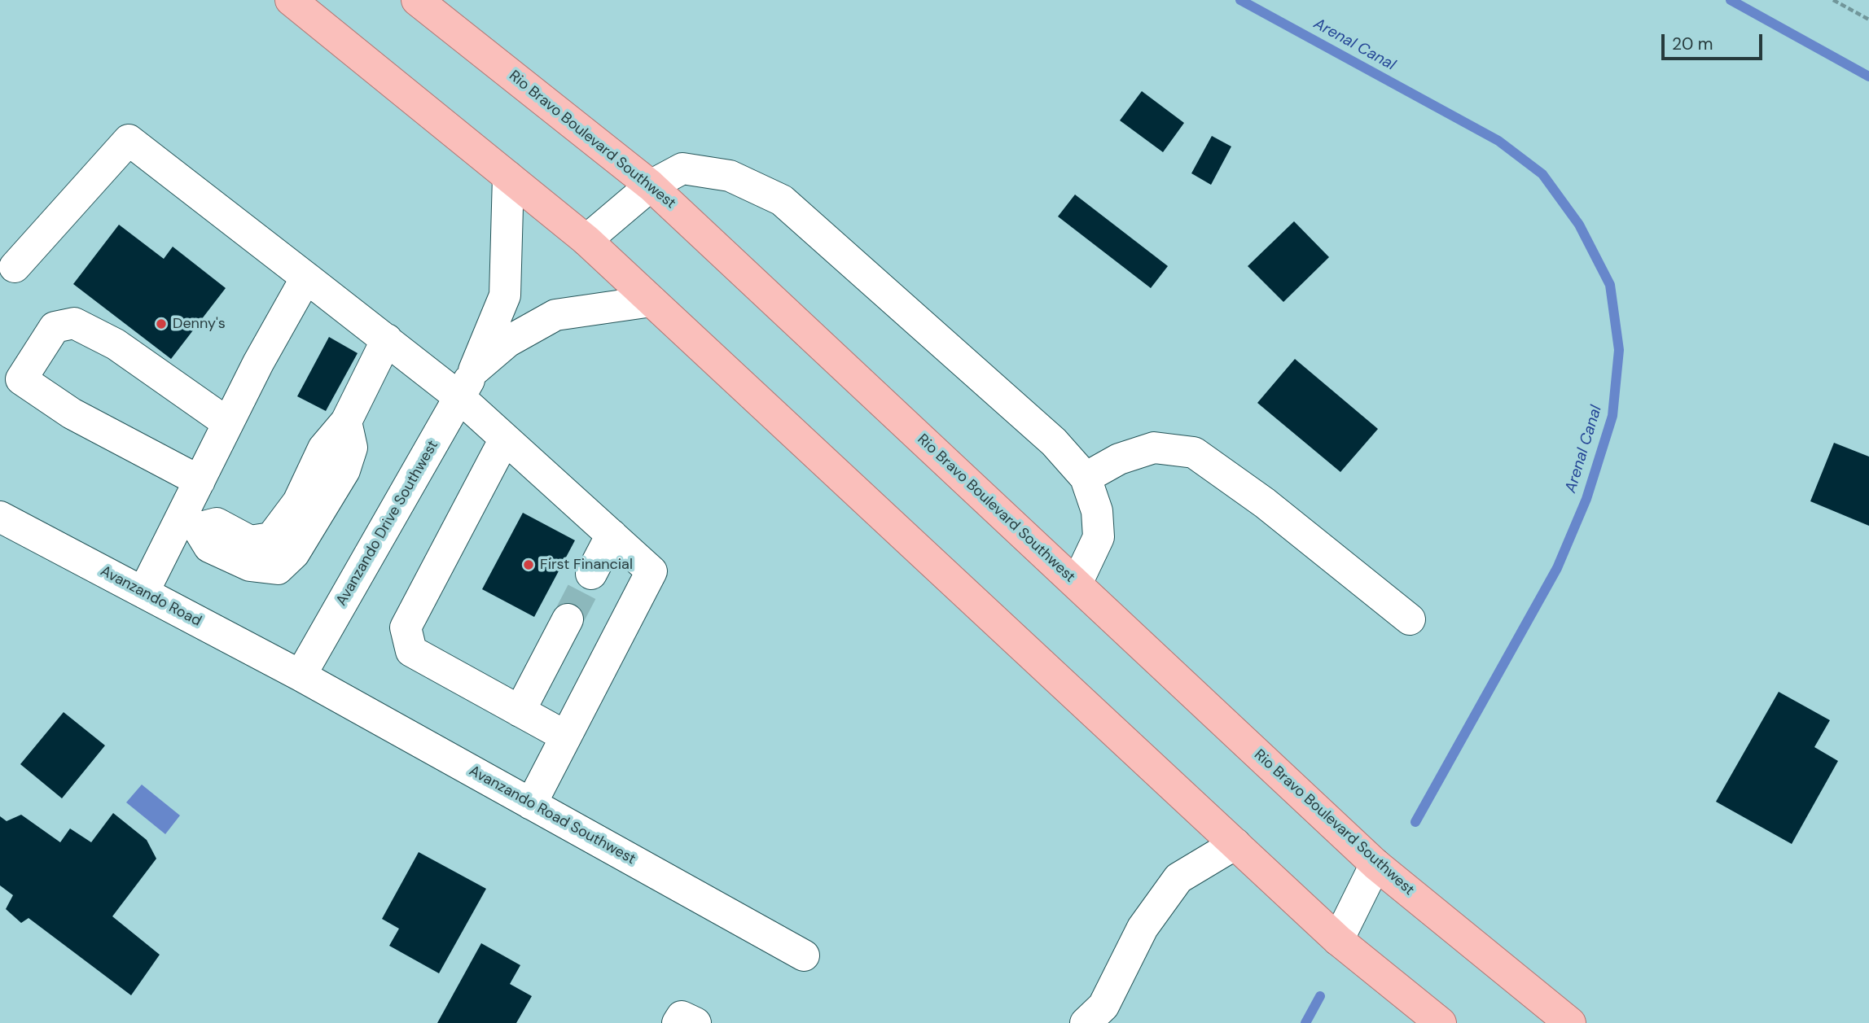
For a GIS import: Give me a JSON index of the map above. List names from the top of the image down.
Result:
{
  "streets": {
    "main road": ["Rio Bravo Boulevard Southwest"],
    "street": ["Avanzando Drive Southwest", "Avanzando Road", "Avanzando Road Southwest"]
  },
  "crossings": [
    ["Avanzando Drive Southwest", "Avanzando Road"],
    ["Avanzando Drive Southwest", "Avanzando Road Southwest"],
    ["Avanzando Road", "Avanzando Road Southwest"]
  ],
  "water": ["Arenal Canal"],
  "places": ["Denny's", "First Financial"],
  "scale_bar": "20 m"
}
